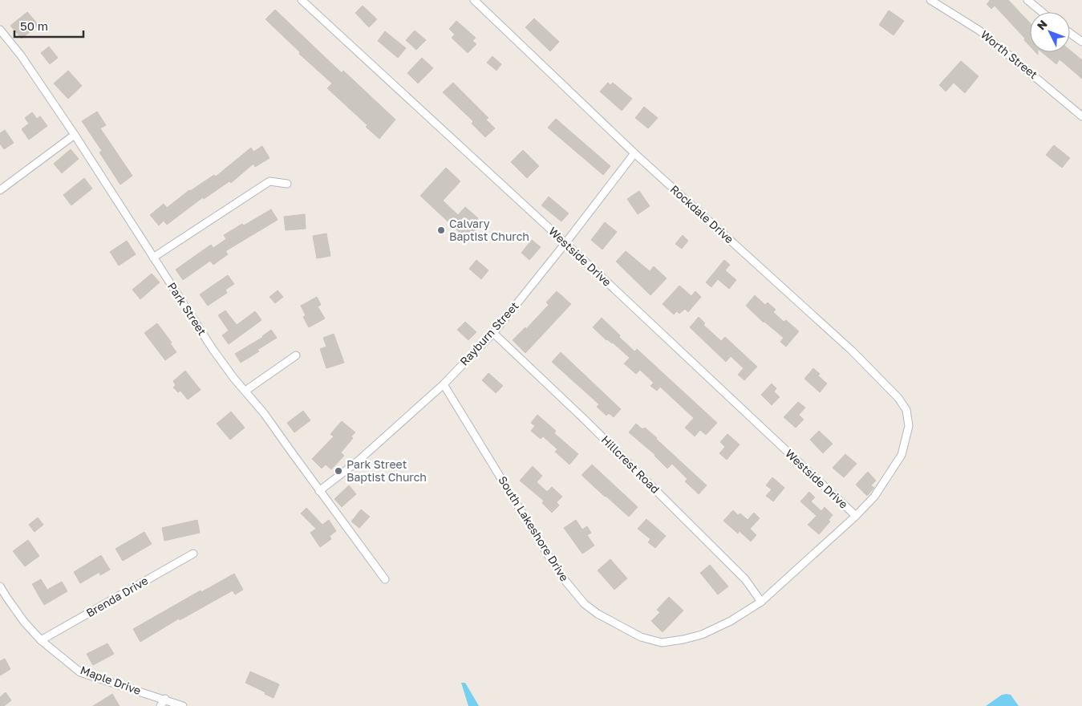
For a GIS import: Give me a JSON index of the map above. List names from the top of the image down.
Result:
{
  "streets": {
    "street": [
      "Worth Street",
      "Rockdale Drive",
      "Westside Drive",
      "Park Street",
      "Rayburn Street",
      "Hillcrest Road",
      "South Lakeshore Drive",
      "Brenda Drive",
      "Maple Drive"
    ]
  },
  "crossings": [
    ["Rockdale Drive", "Rayburn Street"],
    ["Rockdale Drive", "South Lakeshore Drive"],
    ["Westside Drive", "Rayburn Street"],
    ["Westside Drive", "South Lakeshore Drive"],
    ["Park Street", "Rayburn Street"],
    ["Rayburn Street", "Hillcrest Road"],
    ["Rayburn Street", "South Lakeshore Drive"],
    ["Hillcrest Road", "South Lakeshore Drive"],
    ["Brenda Drive", "Maple Drive"]
  ],
  "places": ["Calvary Baptist Church", "Park Street Baptist Church"],
  "scale_bar": "50 m",
  "north": "top left"
}
